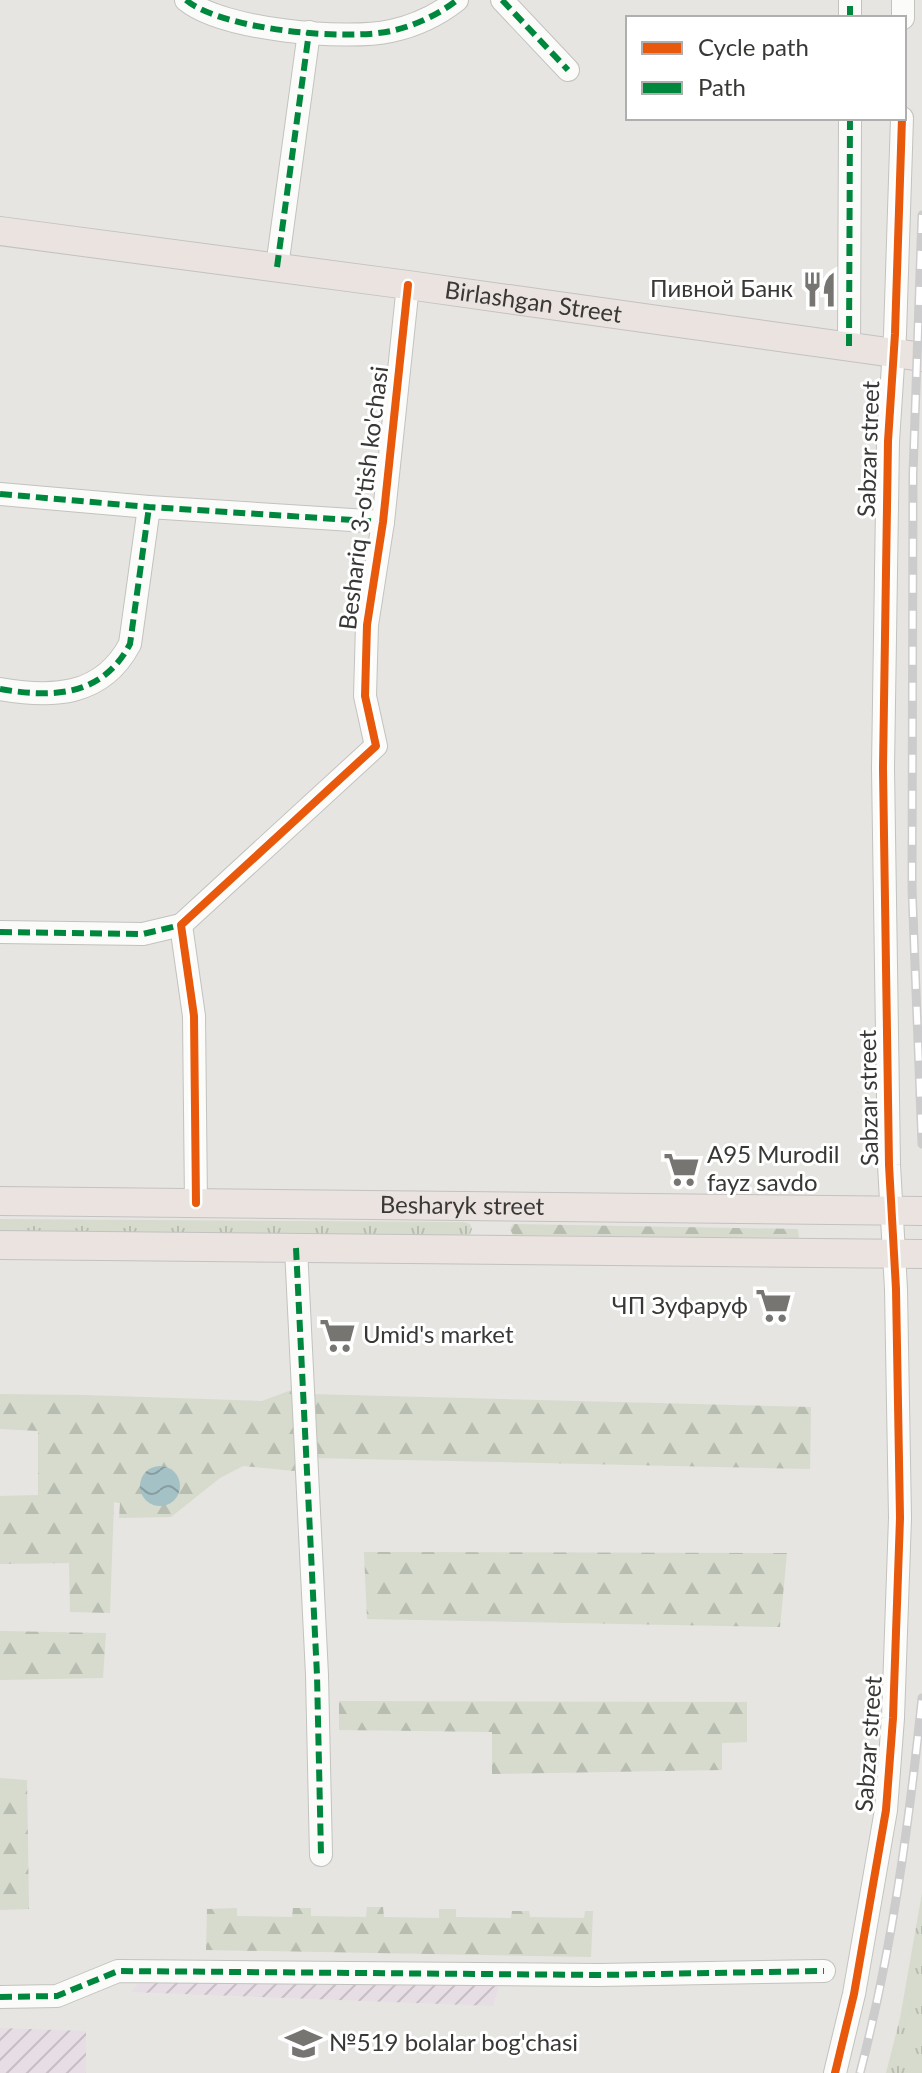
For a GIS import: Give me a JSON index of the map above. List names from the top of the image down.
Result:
{
  "streets": {
    "main road": ["Birlashgan Street", "Besharyk street"],
    "street": ["Sabzar street", "Beshariq 3-o'tish ko'chasi"]
  },
  "crossings": [
    ["Birlashgan Street", "Sabzar street"],
    ["Birlashgan Street", "Beshariq 3-o'tish ko'chasi"],
    ["Sabzar street", "Besharyk street"]
  ],
  "places": {
    "restaurant": ["Пивной Банк"],
    "supermarket": ["A95 Murodil fayz savdo", "ЧП Зуфаруф", "Umid's market"],
    "school or university": ["№519 bolalar bog'chasi"]
  },
  "legend": ["Cycle path", "Path"]
}
